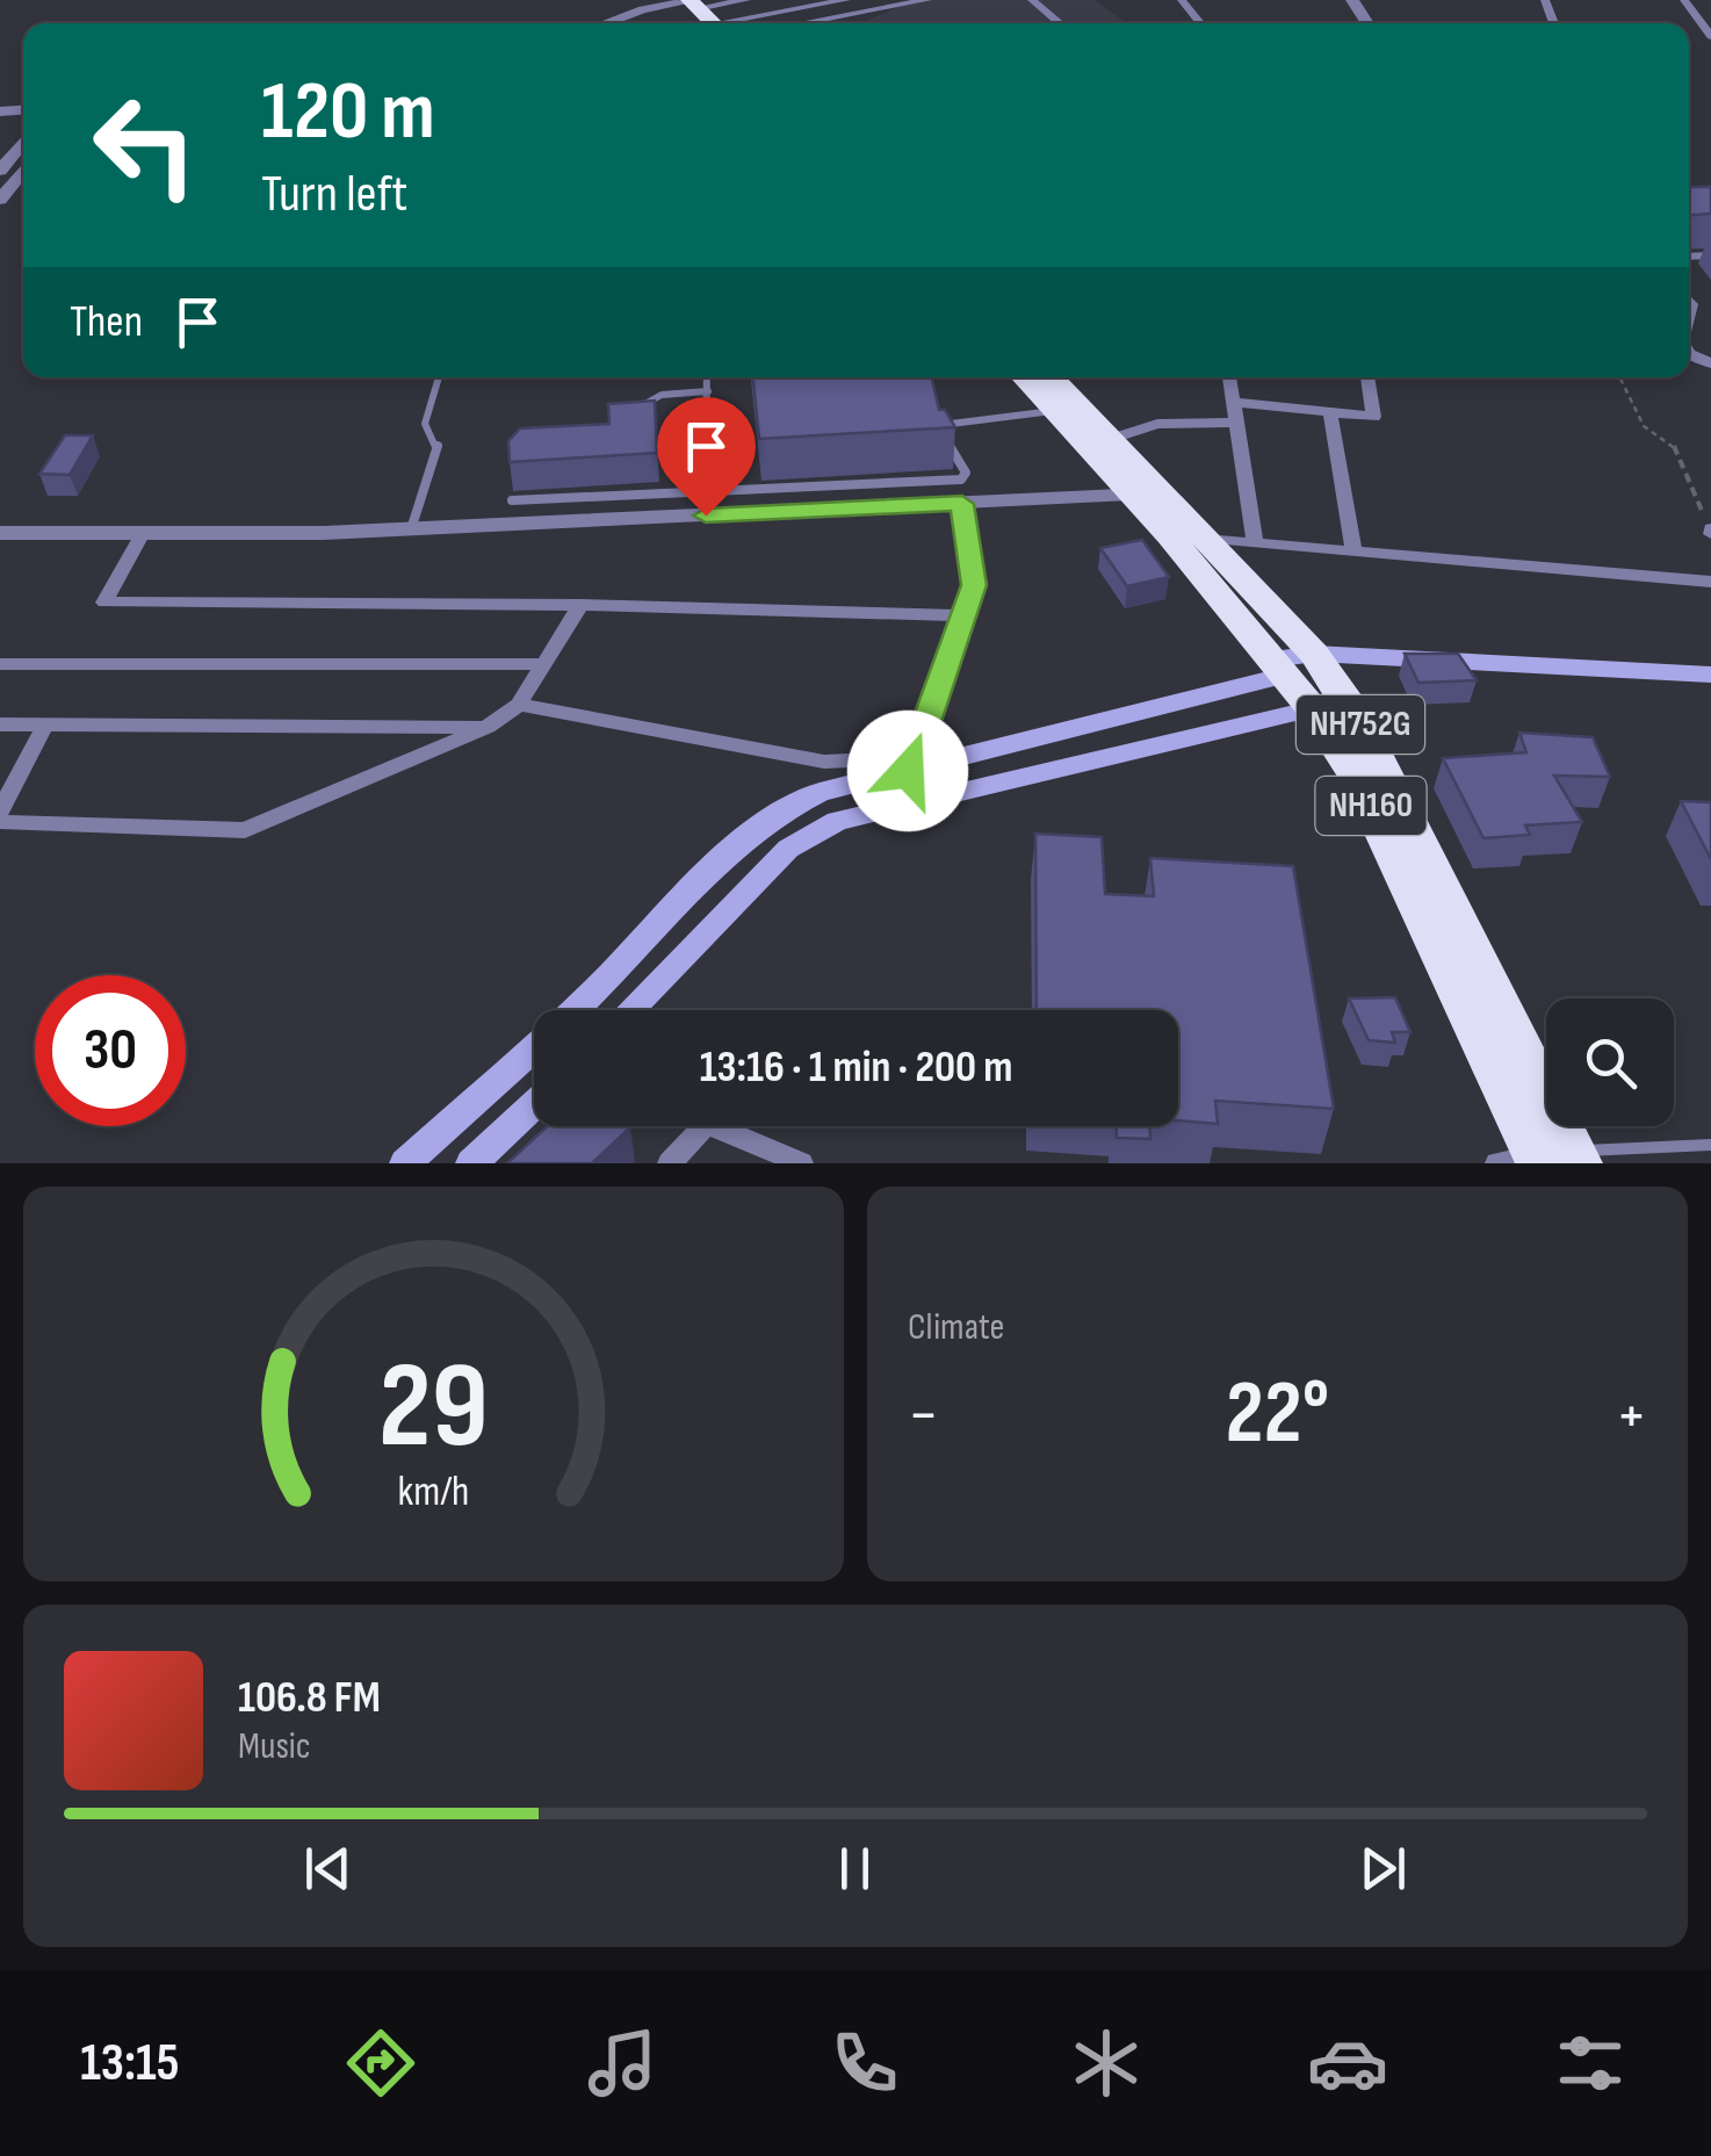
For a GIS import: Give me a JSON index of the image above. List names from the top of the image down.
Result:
{
  "streets": {
    "highway": ["NH752G", "NH160"]
  },
  "crossings": [
    ["NH752G", "NH160"]
  ],
  "page": {
    "turn": ["120 m", "Turn left"],
    "then": "Then",
    "limit": "30",
    "trip": "13:16 · 1 min · 200 m",
    "tile": "Climate",
    "heat": ["−", "22°", "+"],
    "song": ["106.8 FM", "Music"],
    "tabs": "13:15",
    "gauge": ["29", "km/h"]
  }
}
